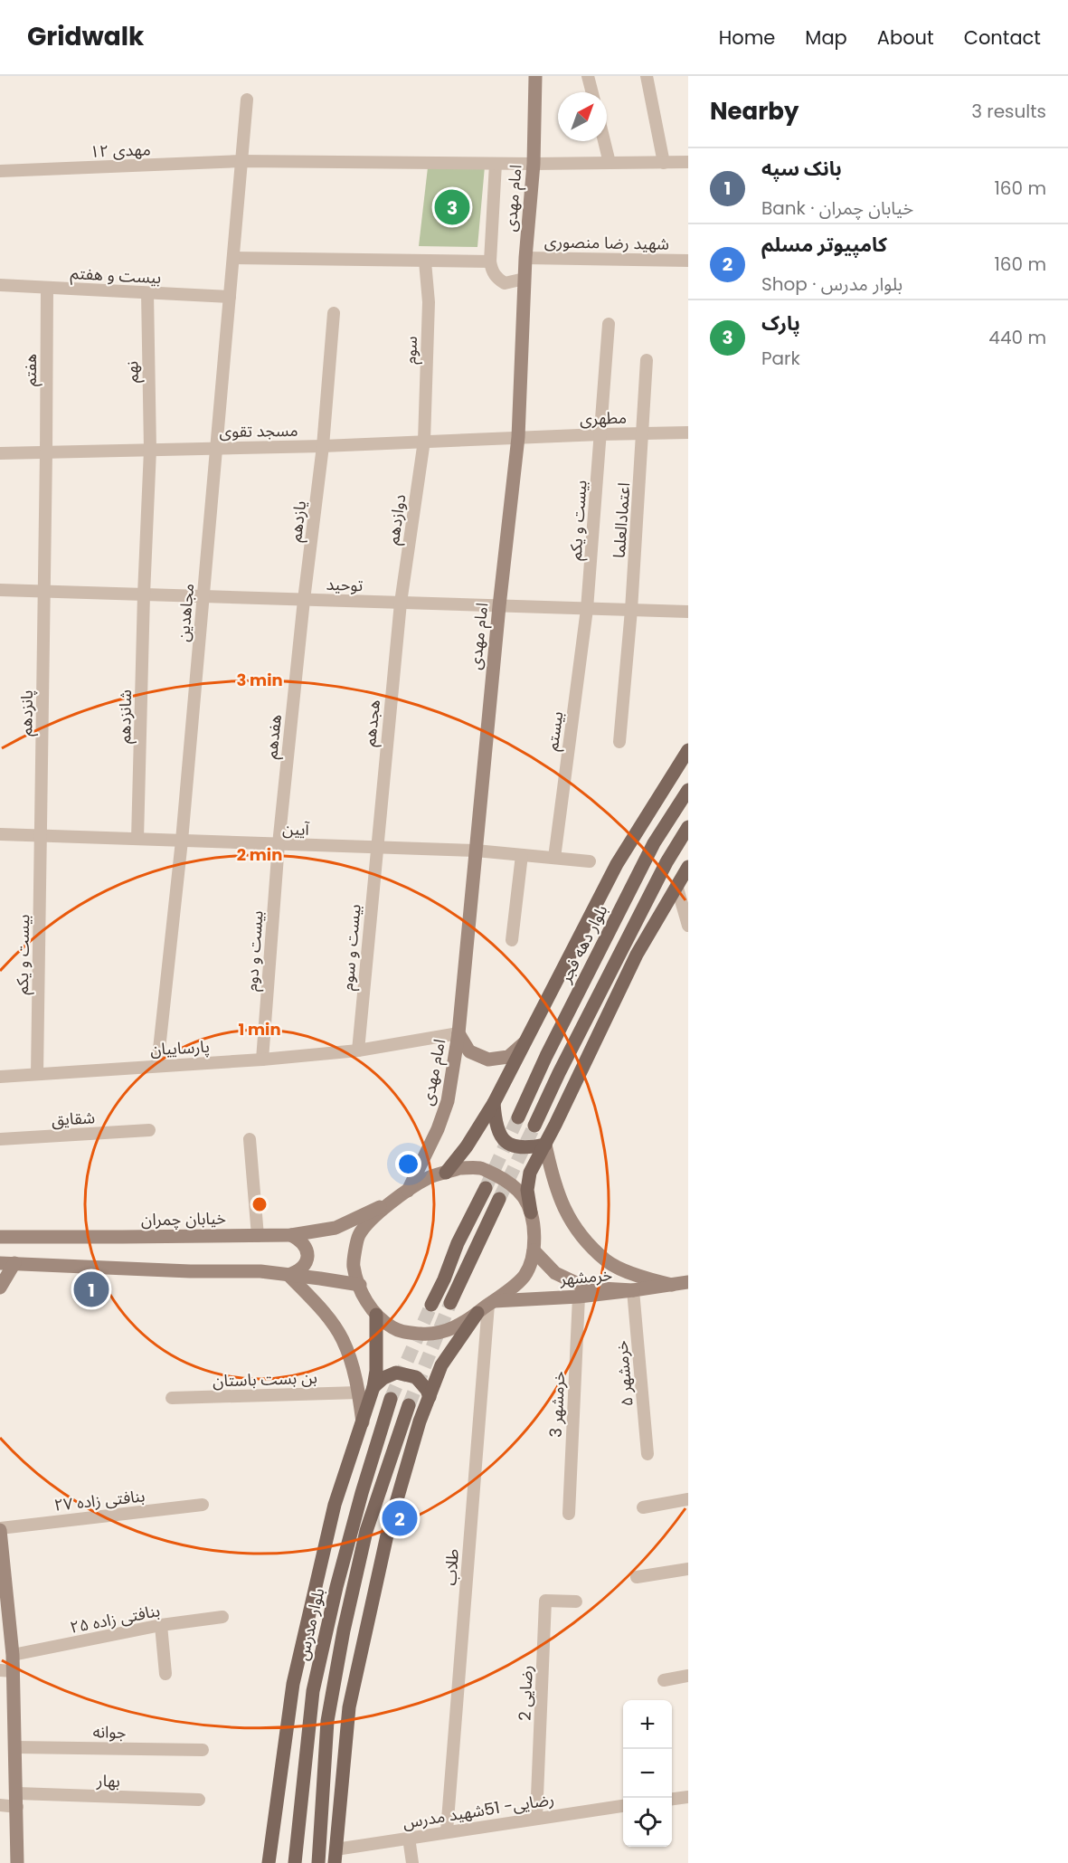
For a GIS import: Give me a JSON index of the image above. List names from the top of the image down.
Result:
{
  "streets": {
    "main road": [
      "امام مهدی",
      "بلوار دهه فجر",
      "خیابان چمران",
      "خرمشهر",
      "بلوار مدرس"
    ],
    "street": [
      "مهدی ۱۲",
      "شهید رضا منصوری",
      "بیست و هفتم",
      "سوم",
      "هفتم",
      "نهم",
      "مطهری",
      "مسجد تقوی",
      "دوازدهم",
      "بیست و یکم",
      "اعتمادالعلما",
      "یازدهم",
      "توحید",
      "مجاهدین",
      "پانزدهم",
      "شانزدهم",
      "هجدهم",
      "بیستم",
      "هفدهم",
      "آیین",
      "بیست و سوم",
      "بیست و دوم",
      "پارساییان",
      "شقایق",
      "خرمشهر ۵",
      "بن بست باستان",
      "خرمشهر 3",
      "بنافتی زاده ۲۷",
      "طلاب",
      "بنافتی زاده ۲۵",
      "رضایی 2",
      "جوانه",
      "بهار",
      "رضایی- 51شهید مدرس"
    ]
  },
  "crossings": [
    ["مهدی ۱۲", "امام مهدی"],
    ["مهدی ۱۲", "مجاهدین"],
    ["امام مهدی", "شهید رضا منصوری"],
    ["امام مهدی", "مطهری"],
    ["امام مهدی", "مسجد تقوی"],
    ["امام مهدی", "توحید"],
    ["امام مهدی", "آیین"],
    ["امام مهدی", "پارساییان"],
    ["امام مهدی", "خیابان چمران"],
    ["امام مهدی", "خرمشهر"],
    ["امام مهدی", "طلاب"],
    ["بیست و هفتم", "هفتم"],
    ["بیست و هفتم", "نهم"],
    ["بیست و هفتم", "مجاهدین"],
    ["سوم", "مسجد تقوی"],
    ["سوم", "دوازدهم"],
    ["هفتم", "مسجد تقوی"],
    ["هفتم", "توحید"],
    ["هفتم", "پانزدهم"],
    ["نهم", "مسجد تقوی"],
    ["نهم", "توحید"],
    ["نهم", "شانزدهم"],
    ["مطهری", "مسجد تقوی"],
    ["مطهری", "بیست و یکم"],
    ["مطهری", "اعتمادالعلما"],
    ["مسجد تقوی", "دوازدهم"],
    ["مسجد تقوی", "یازدهم"],
    ["مسجد تقوی", "مجاهدین"],
    ["دوازدهم", "توحید"],
    ["دوازدهم", "هجدهم"],
    ["بیست و یکم", "توحید"],
    ["بیست و یکم", "پانزدهم"],
    ["بیست و یکم", "بیستم"],
    ["بیست و یکم", "آیین"],
    ["بیست و یکم", "پارساییان"],
    ["اعتمادالعلما", "توحید"],
    ["یازدهم", "توحید"],
    ["یازدهم", "هفدهم"],
    ["توحید", "مجاهدین"],
    ["توحید", "پانزدهم"],
    ["توحید", "شانزدهم"],
    ["توحید", "هجدهم"],
    ["توحید", "بیستم"],
    ["توحید", "هفدهم"],
    ["مجاهدین", "آیین"],
    ["مجاهدین", "پارساییان"],
    ["پانزدهم", "آیین"],
    ["شانزدهم", "آیین"],
    ["هجدهم", "آیین"],
    ["هجدهم", "بیست و سوم"],
    ["بیستم", "آیین"],
    ["هفدهم", "آیین"],
    ["هفدهم", "بیست و دوم"],
    ["آیین", "بیست و سوم"],
    ["آیین", "بیست و دوم"],
    ["بیست و سوم", "پارساییان"],
    ["بیست و دوم", "پارساییان"],
    ["خیابان چمران", "خرمشهر"],
    ["خیابان چمران", "طلاب"],
    ["خرمشهر", "خرمشهر ۵"],
    ["خرمشهر", "خرمشهر 3"],
    ["خرمشهر", "طلاب"],
    ["طلاب", "رضایی- 51شهید مدرس"],
    ["رضایی 2", "رضایی- 51شهید مدرس"]
  ],
  "north": "top right",
  "page": {
    "header": "Gridwalk",
    "nav": [
      "Home",
      "Map",
      "About",
      "Contact"
    ],
    "heading": ["Nearby", "3 results"],
    "list": [
      {
        "mark": "1",
        "name": "بانک سپه",
        "note": "Bank · خیابان چمران",
        "value": "160 m"
      },
      {
        "mark": "2",
        "name": "کامپیوتر مسلم",
        "note": "Shop · بلوار مدرس",
        "value": "160 m"
      },
      {
        "mark": "3",
        "name": "پارک",
        "note": "Park",
        "value": "440 m"
      }
    ],
    "pins": ["3", "1", "2"],
    "map_buttons": ["+", "−"]
  },
  "rings": ["3 min", "2 min", "1 min"]
}
